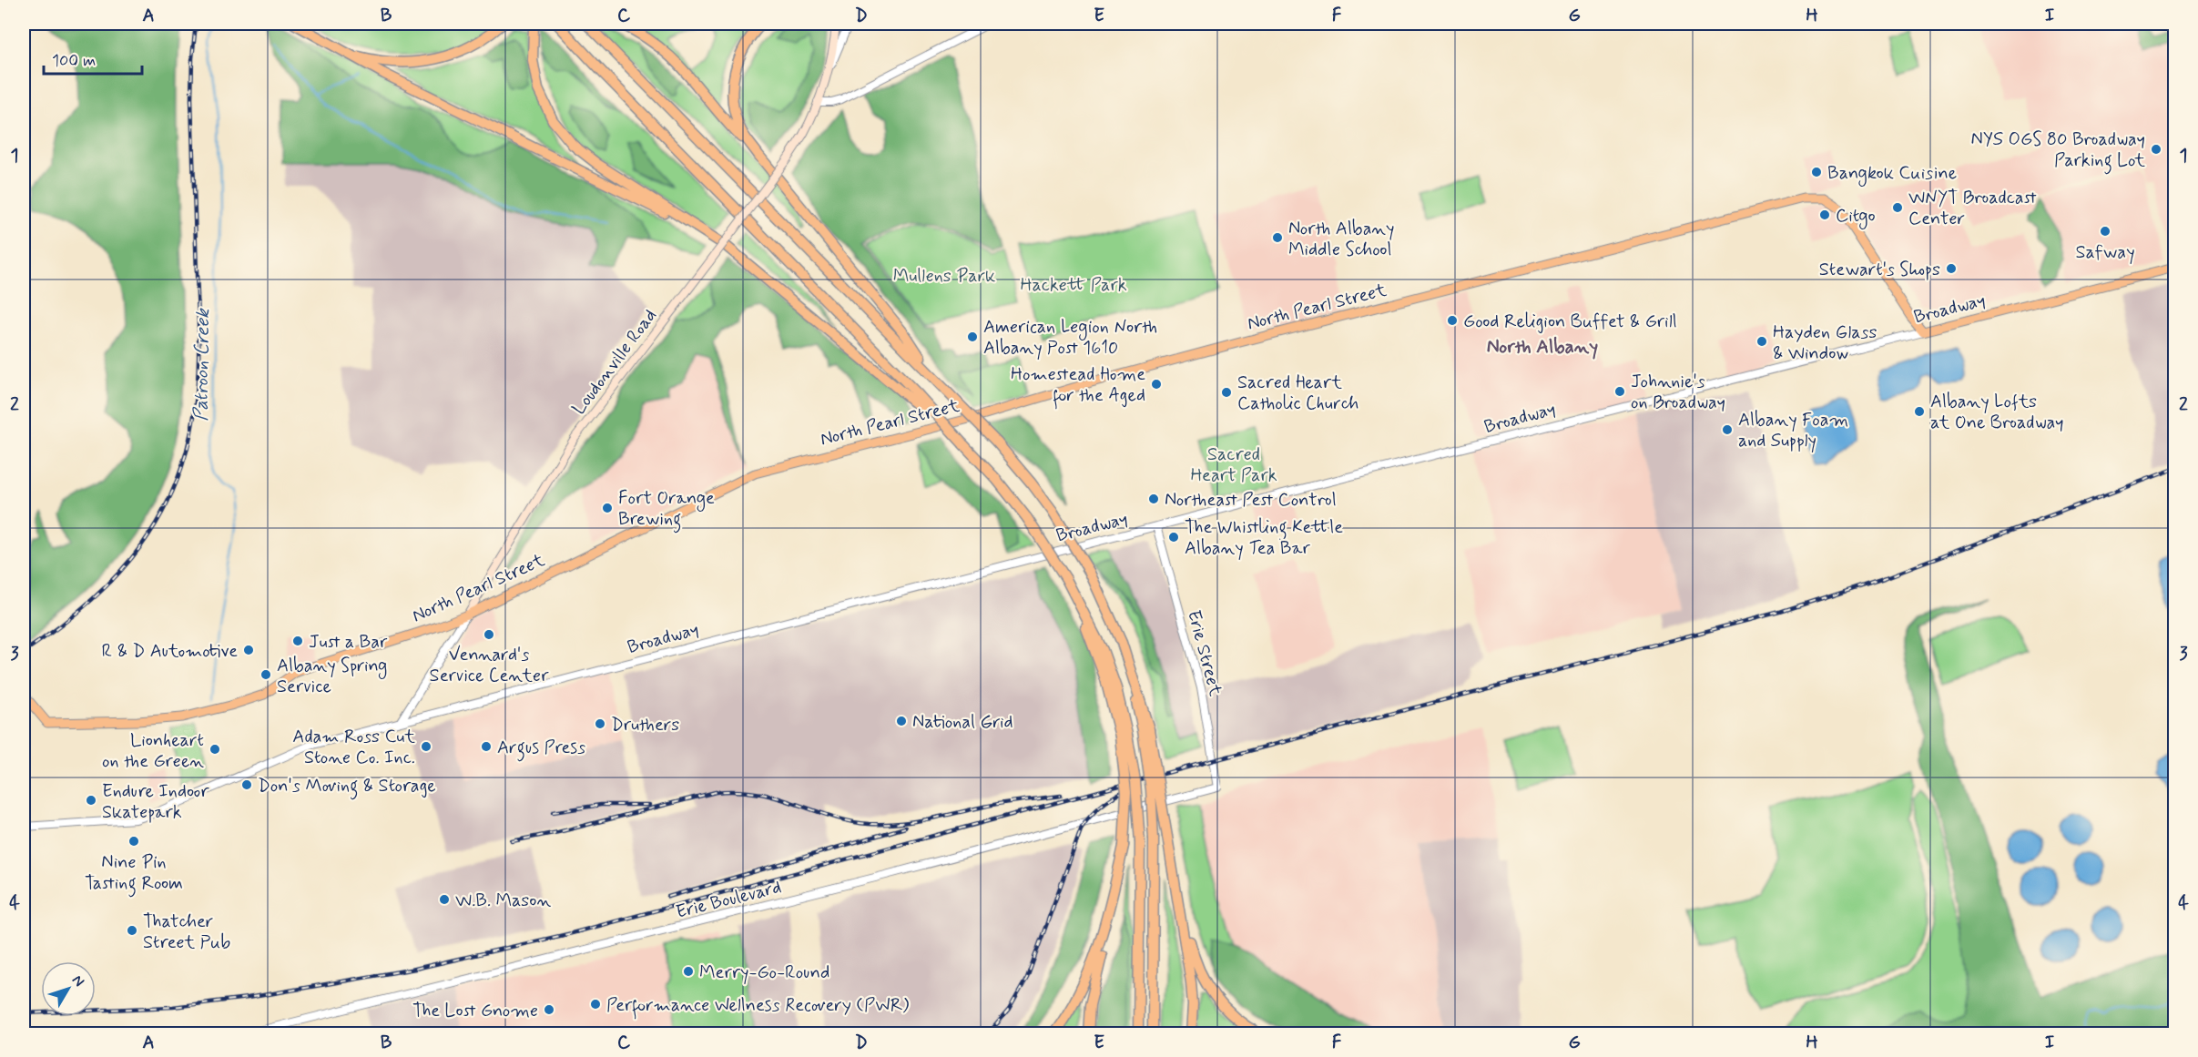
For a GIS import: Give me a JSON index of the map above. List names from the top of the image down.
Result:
{
  "streets": {
    "main road": ["North Pearl Street", "Broadway", "Loudonville Road"],
    "street": ["Erie Street", "Erie Boulevard"]
  },
  "crossings": [
    ["North Pearl Street", "Broadway"],
    ["North Pearl Street", "Loudonville Road"],
    ["Broadway", "Loudonville Road"],
    ["Broadway", "Erie Street"],
    ["Erie Street", "Erie Boulevard"]
  ],
  "districts": ["North Albany"],
  "water": ["Patroon Creek"],
  "parks": ["Mullens Park", "Hackett Park", "Sacred Heart Park"],
  "places": [
    "NYS OGS 80 Broadway Parking Lot",
    "Bangkok Cuisine",
    "WNYT Broadcast Center",
    "Citgo",
    "Safway",
    "North Albany Middle School",
    "Stewart's Shops",
    "Good Religion Buffet & Grill",
    "American Legion North Albany Post 1610",
    "Hayden Glass & Window",
    "Homestead Home for the Aged",
    "Johnnie's on Broadway",
    "Sacred Heart Catholic Church",
    "Albany Lofts at One Broadway",
    "Albany Foam and Supply",
    "Northeast Pest Control",
    "Fort Orange Brewing",
    "The Whistling Kettle Albany Tea Bar",
    "Vennard's Service Center",
    "Just a Bar",
    "R & D Automotive",
    "Albany Spring Service",
    "National Grid",
    "Druthers",
    "Adam Ross Cut Stone Co. Inc.",
    "Argus Press",
    "Lionheart on the Green",
    "Don's Moving & Storage",
    "Endure Indoor Skatepark",
    "Nine Pin Tasting Room",
    "W.B. Mason",
    "Thatcher Street Pub",
    "Merry-Go-Round",
    "Performance Wellness Recovery (PWR)",
    "The Lost Gnome"
  ],
  "scale_bar": "100 m",
  "north": "top right",
  "grid": {
    "columns": [
      "A",
      "B",
      "C",
      "D",
      "E",
      "F",
      "G",
      "H",
      "I"
    ],
    "rows": [
      "1",
      "2",
      "3",
      "4"
    ]
  }
}
